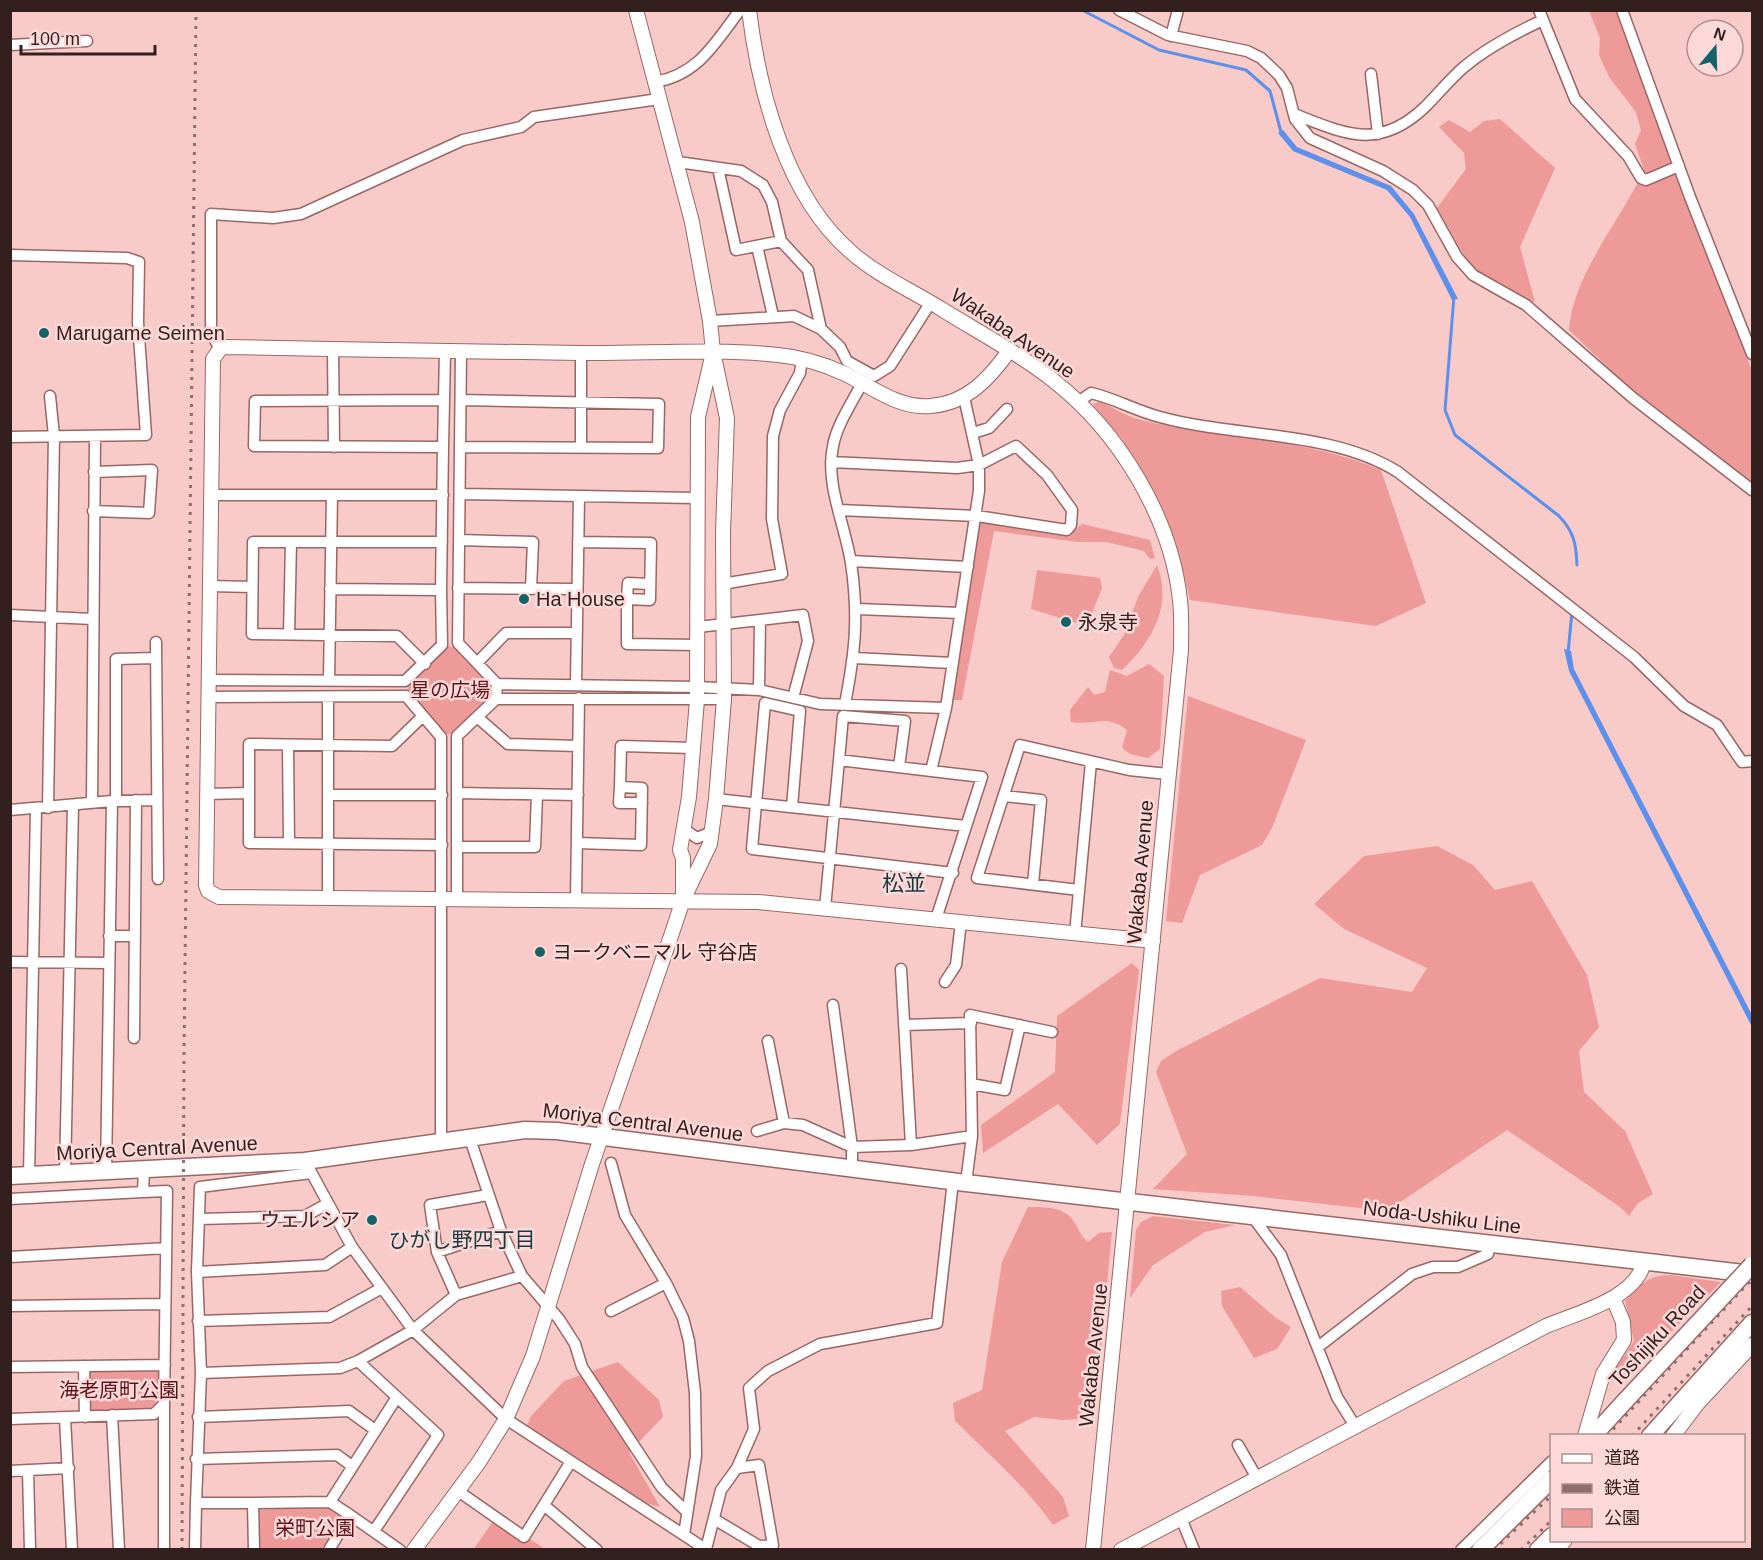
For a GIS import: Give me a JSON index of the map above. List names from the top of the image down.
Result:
{
  "streets": {
    "main road": ["Moriya Central Avenue", "Noda-Ushiku Line", "Toshijiku Road"],
    "street": ["Wakaba Avenue"]
  },
  "crossings": [
    ["Wakaba Avenue", "Moriya Central Avenue"],
    ["Wakaba Avenue", "Noda-Ushiku Line"],
    ["Moriya Central Avenue", "Noda-Ushiku Line"]
  ],
  "districts": ["松並", "ひがし野四丁目"],
  "parks": ["星の広場", "海老原町公園", "栄町公園"],
  "places": [
    "Marugame Seimen",
    "Ha House",
    "永泉寺",
    "ヨークベニマル 守谷店",
    "ウェルシア"
  ],
  "legend": ["道路", "鉄道", "公園"],
  "scale_bar": "100 m",
  "north": "top"
}
